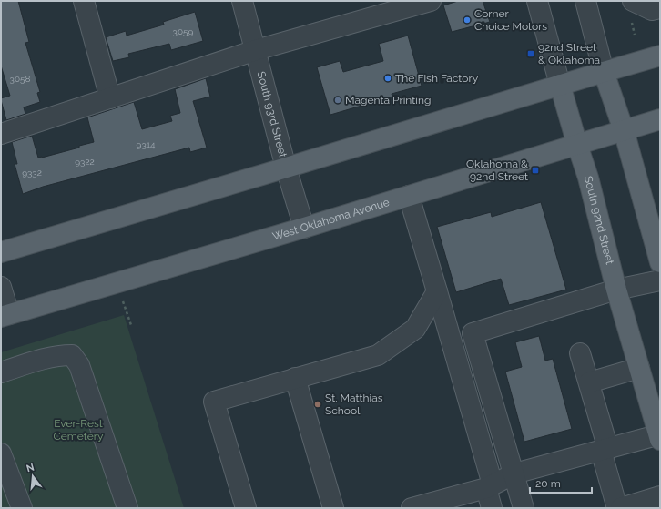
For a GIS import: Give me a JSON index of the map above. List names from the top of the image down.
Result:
{
  "streets": {
    "main road": ["West Oklahoma Avenue", "South 92nd Street"],
    "street": ["South 93rd Street"]
  },
  "crossings": [
    ["South 93rd Street", "West Oklahoma Avenue"],
    ["West Oklahoma Avenue", "South 92nd Street"]
  ],
  "parks": ["Ever-Rest Cemetery"],
  "places": {
    "other": [
      "Corner Choice Motors",
      "The Fish Factory",
      "Magenta Printing",
      "St. Matthias School"
    ],
    "transit": ["92nd Street & Oklahoma", "Oklahoma & 92nd Street"]
  },
  "house_numbers": [
    "3059",
    "3058",
    "9314",
    "9322",
    "9332"
  ],
  "scale_bar": "20 m",
  "north": "top"
}
